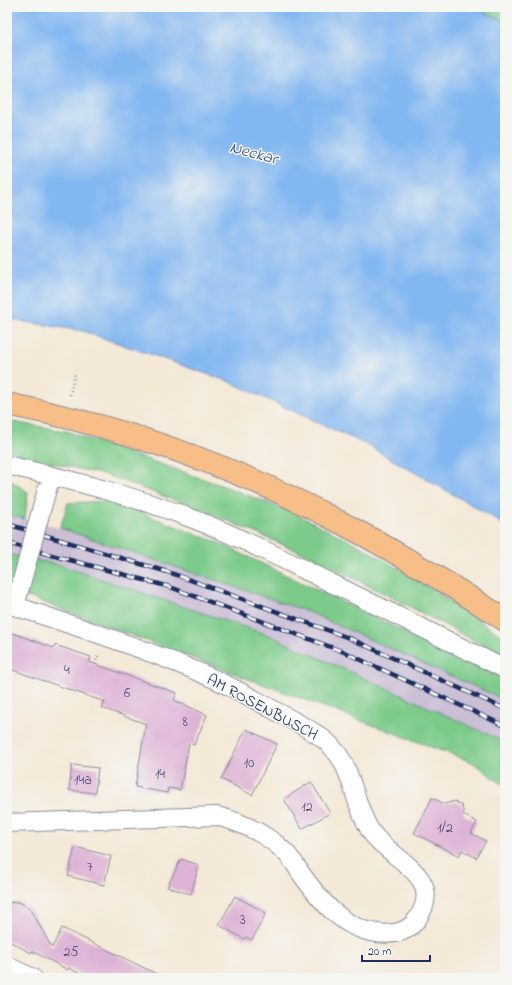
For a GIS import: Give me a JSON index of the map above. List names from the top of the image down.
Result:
{
  "streets": {
    "street": ["AM ROSENBUSCH"]
  },
  "water": ["Neckar"],
  "house_numbers": [
    "4",
    "6",
    "8",
    "10",
    "14",
    "14a",
    "12",
    "1/2",
    "7",
    "3",
    "25"
  ],
  "scale_bar": "20 m"
}
